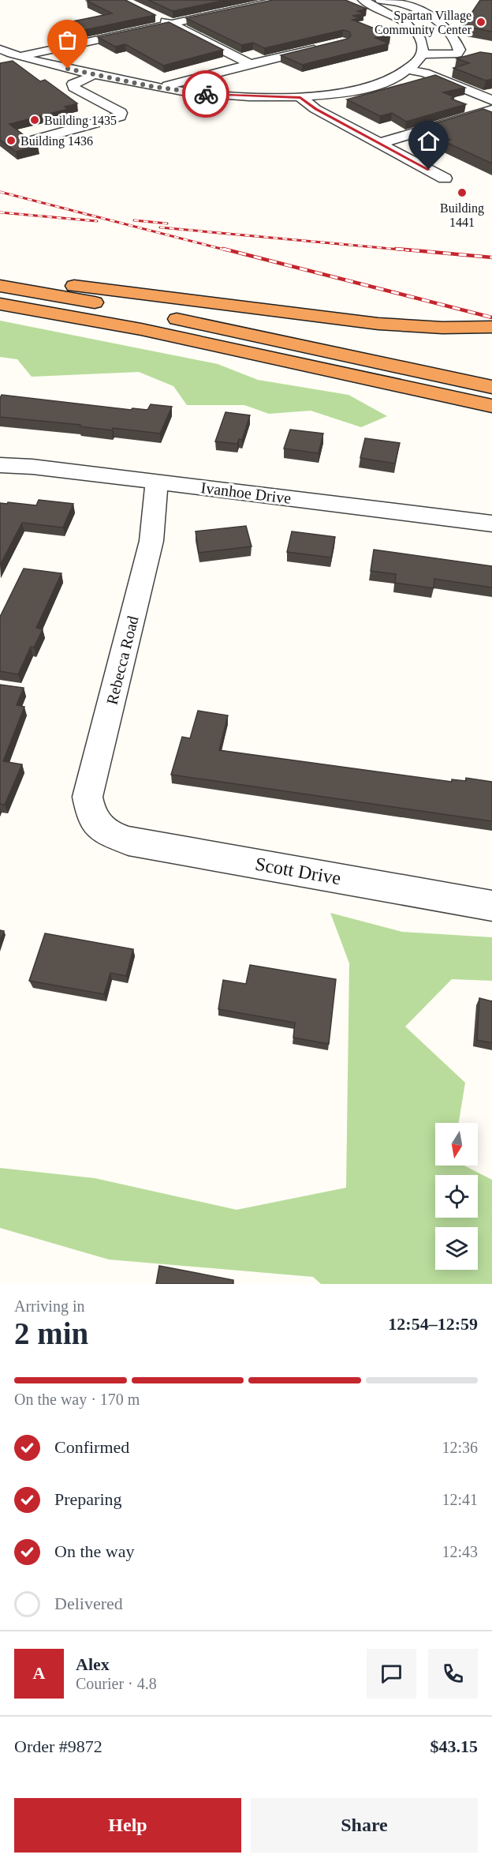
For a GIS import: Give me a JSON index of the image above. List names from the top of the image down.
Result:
{
  "streets": {
    "street": ["Ivanhoe Drive", "Rebecca Road", "Scott Drive"]
  },
  "crossings": [
    ["Ivanhoe Drive", "Rebecca Road"],
    ["Rebecca Road", "Scott Drive"]
  ],
  "places": [
    "Spartan Village Community Center",
    "Building 1435",
    "Building 1436",
    "Building 1441"
  ],
  "north": "bottom",
  "page": {
    "heading": ["2 min", "Arriving in", "12:54–12:59"],
    "panel": [
      "Alex",
      "Courier · 4.8",
      "Order #9872",
      "$43.15"
    ],
    "bar": "On the way · 170 m",
    "list": [
      ["Confirmed", "12:36"],
      ["Preparing", "12:41"],
      ["On the way", "12:43"],
      "Delivered"
    ],
    "round": "A",
    "buttons": ["Help", "Share"]
  }
}
